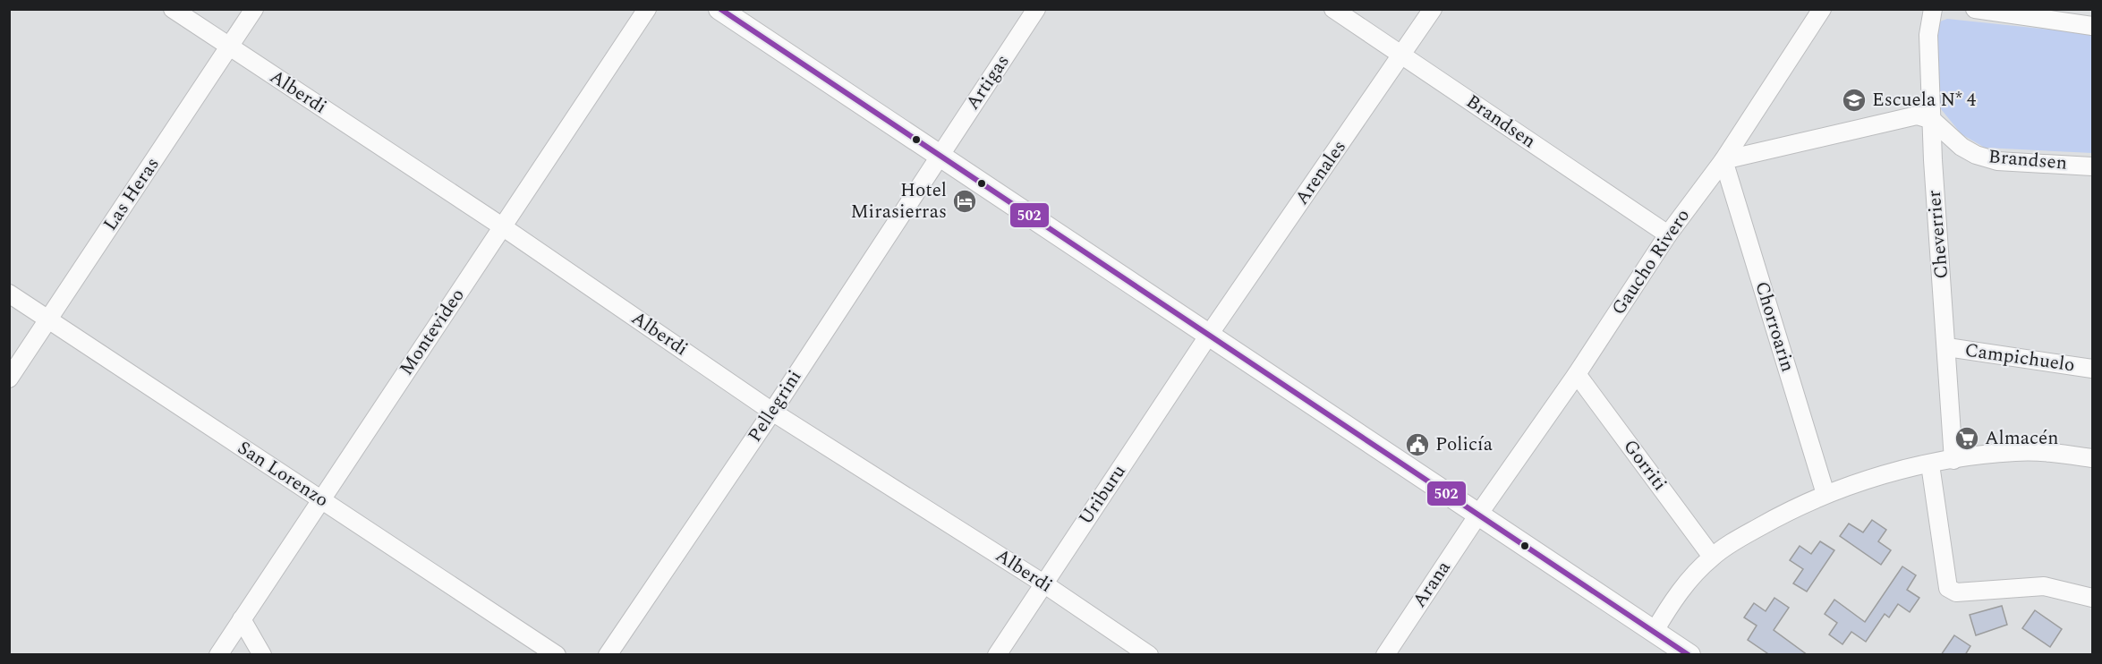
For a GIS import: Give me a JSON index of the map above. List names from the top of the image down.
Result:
{
  "streets": {
    "street": [
      "Artigas",
      "Alberdi",
      "Brandsen",
      "Arenales",
      "Las Heras",
      "Cheverrier",
      "Gaucho Rivero",
      "Chorroarin",
      "Montevideo",
      "Campichuelo",
      "Pellegrini",
      "Gorriti",
      "San Lorenzo",
      "Uriburu",
      "Arana"
    ]
  },
  "crossings": [
    ["Artigas", "Pellegrini"],
    ["Alberdi", "Las Heras"],
    ["Alberdi", "Montevideo"],
    ["Alberdi", "Pellegrini"],
    ["Alberdi", "Uriburu"],
    ["Brandsen", "Arenales"],
    ["Brandsen", "Cheverrier"],
    ["Brandsen", "Gaucho Rivero"],
    ["Arenales", "Uriburu"],
    ["Las Heras", "San Lorenzo"],
    ["Cheverrier", "Campichuelo"],
    ["Gaucho Rivero", "Chorroarin"],
    ["Gaucho Rivero", "Gorriti"],
    ["Gaucho Rivero", "Arana"],
    ["Montevideo", "San Lorenzo"]
  ],
  "places": {
    "school or university": ["Escuela N* 4"],
    "hotel": ["Hotel Mirasierras"],
    "supermarket": ["Almacén"],
    "public building": ["Policía"]
  },
  "lines": ["transit line 502"]
}
